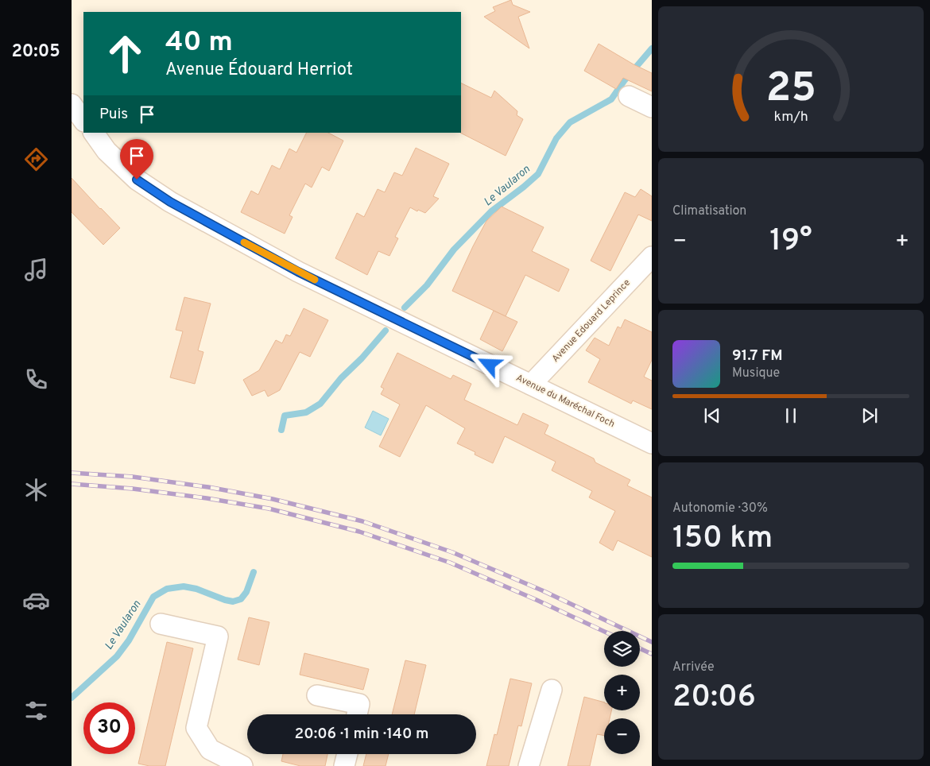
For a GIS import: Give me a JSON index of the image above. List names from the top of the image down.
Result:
{
  "streets": {
    "street": ["Avenue Edouard Leprince", "Avenue du Maréchal Foch"]
  },
  "crossings": [
    ["Avenue Edouard Leprince", "Avenue du Maréchal Foch"]
  ],
  "water": ["Le Vaularon"],
  "page": {
    "tabs": "20:05",
    "turn": ["40 m", "Avenue Édouard Herriot"],
    "then": "Puis",
    "tile": [
      "Climatisation",
      ["Autonomie · 30%", "150 km"],
      ["Arrivée", "20:06"]
    ],
    "heat": ["−", "19°", "+"],
    "song": ["91.7 FM", "Musique"],
    "map_buttons": ["+", "−"],
    "limit": "30",
    "trip": "20:06 · 1 min · 140 m",
    "gauge": ["25", "km/h"]
  }
}
